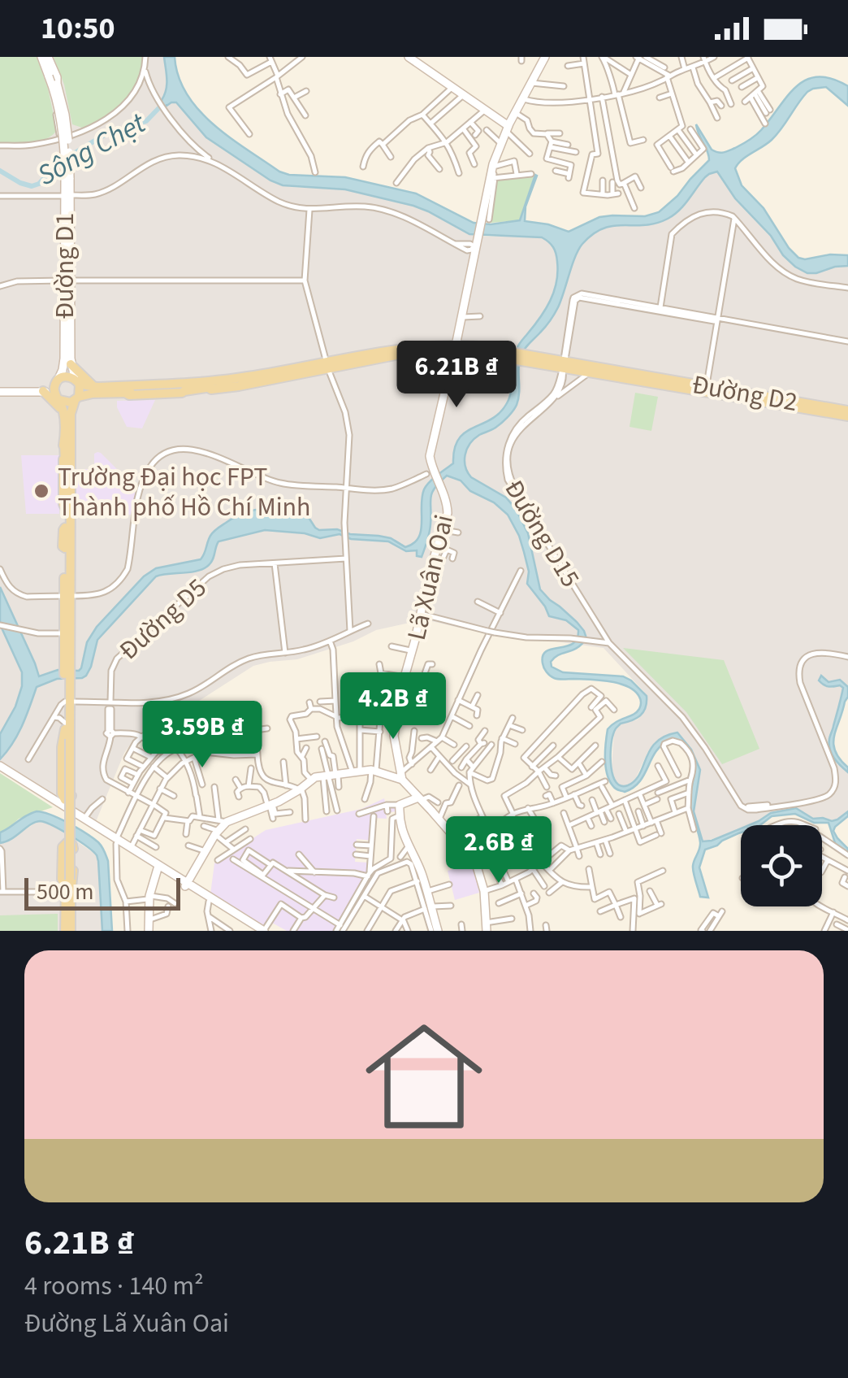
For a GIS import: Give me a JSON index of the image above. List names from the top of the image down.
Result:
{
  "streets": {
    "main road": ["Đường D1", "Đường D2", "Lã Xuân Oai"],
    "street": ["Đường D15", "Đường D5"]
  },
  "crossings": [
    ["Đường D1", "Đường D2"],
    ["Đường D2", "Đường D15"]
  ],
  "water": ["Sông Chẹt"],
  "places": ["Trường Đại học FPT Thành phố Hồ Chí Minh"],
  "scale_bar": "500 m",
  "page": {
    "status": "10:50",
    "price": [
      "6.21B ₫",
      "4.2B ₫",
      "3.59B ₫",
      "2.6B ₫"
    ],
    "scale": "500 m",
    "list": [
      {
        "name": "6.21B ₫",
        "note": "4 rooms · 140 m² · Đường Lã Xuân Oai"
      }
    ]
  }
}
